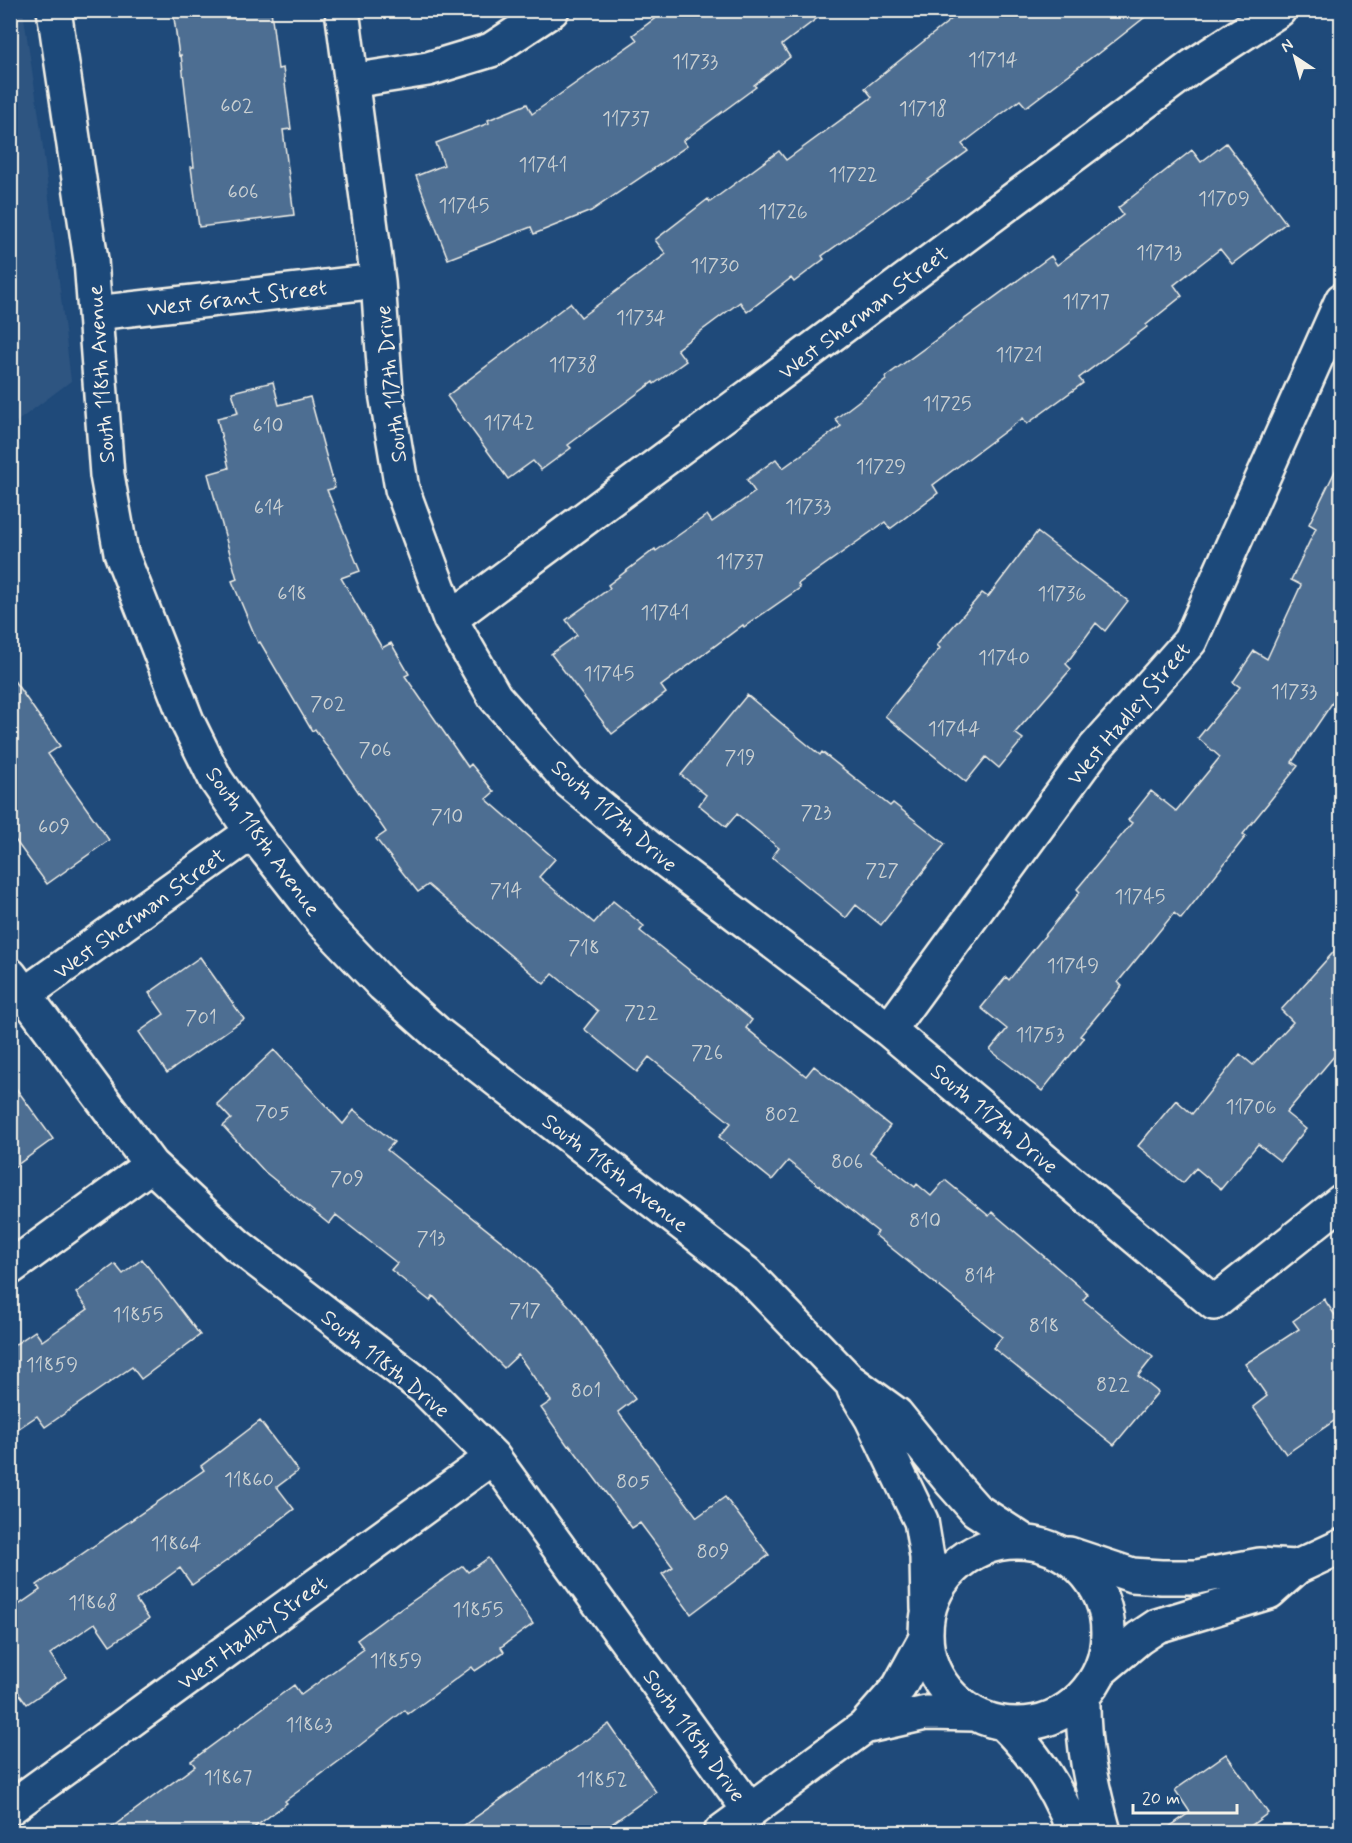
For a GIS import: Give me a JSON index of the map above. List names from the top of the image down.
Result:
{
  "streets": {
    "street": [
      "West Grant Street",
      "West Sherman Street",
      "South 118th Avenue",
      "South 117th Drive",
      "West Hadley Street",
      "South 118th Drive"
    ]
  },
  "crossings": [
    ["West Grant Street", "South 118th Avenue"],
    ["West Grant Street", "South 117th Drive"],
    ["West Sherman Street", "South 118th Avenue"],
    ["West Sherman Street", "South 117th Drive"],
    ["West Sherman Street", "South 118th Drive"],
    ["South 117th Drive", "West Hadley Street"],
    ["West Hadley Street", "South 118th Drive"]
  ],
  "house_numbers": [
    "11714",
    "11733",
    "602",
    "11718",
    "11737",
    "11741",
    "11722",
    "606",
    "11709",
    "11745",
    "11726",
    "11713",
    "11730",
    "11717",
    "11734",
    "11721",
    "11738",
    "11725",
    "11742",
    "610",
    "11729",
    "11733",
    "614",
    "11737",
    "618",
    "11736",
    "11741",
    "11740",
    "11745",
    "11733",
    "702",
    "11744",
    "706",
    "719",
    "723",
    "710",
    "609",
    "727",
    "714",
    "11745",
    "718",
    "11749",
    "722",
    "701",
    "11753",
    "726",
    "11706",
    "705",
    "802",
    "806",
    "709",
    "810",
    "713",
    "814",
    "717",
    "11855",
    "818",
    "11859",
    "822",
    "801",
    "11860",
    "805",
    "11864",
    "809",
    "11868",
    "11855",
    "11859",
    "11863",
    "11867",
    "11852"
  ],
  "scale_bar": "20 m",
  "north": "top left"
}
